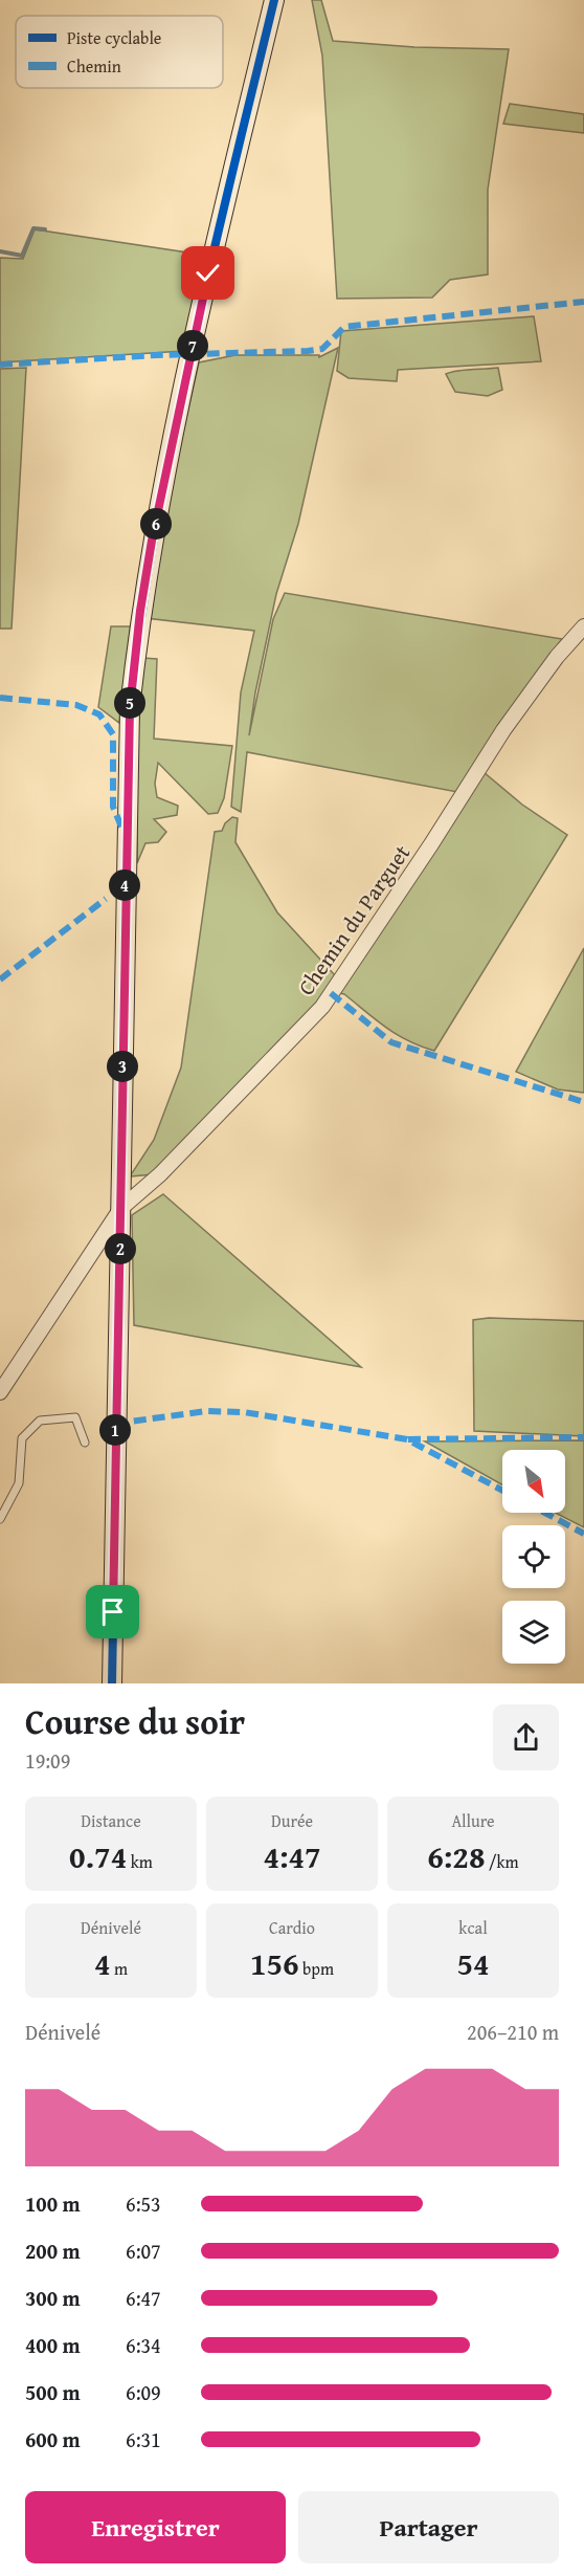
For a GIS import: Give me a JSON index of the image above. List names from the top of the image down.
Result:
{
  "streets": {
    "street": ["Chemin du Parguet"]
  },
  "legend": ["Piste cyclable", "Chemin"],
  "north": "bottom right",
  "page": {
    "pins": [
      "7",
      "6",
      "5",
      "4",
      "3",
      "2",
      "1"
    ],
    "heading": ["Course du soir", "19:09"],
    "stats": [
      ["Distance", "0.74 km"],
      ["Durée", "4:47"],
      ["Allure", "6:28 /km"],
      ["Dénivelé", "4 m"],
      ["Cardio", "156 bpm"],
      ["kcal", "54"]
    ],
    "chart": ["Dénivelé", "206–210 m"],
    "list": [
      {
        "name": "100 m",
        "note": "6:53"
      },
      {
        "name": "200 m",
        "note": "6:07"
      },
      {
        "name": "300 m",
        "note": "6:47"
      },
      {
        "name": "400 m",
        "note": "6:34"
      },
      {
        "name": "500 m",
        "note": "6:09"
      },
      {
        "name": "600 m",
        "note": "6:31"
      }
    ],
    "buttons": ["Enregistrer", "Partager"]
  }
}
